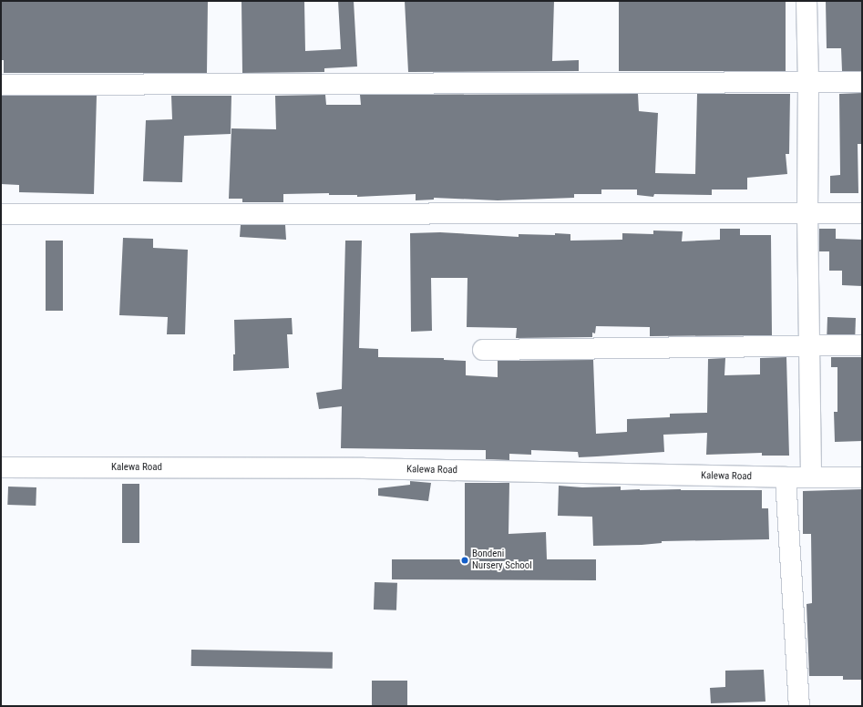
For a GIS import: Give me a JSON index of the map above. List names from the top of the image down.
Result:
{
  "streets": {
    "street": ["Kalewa Road"]
  },
  "places": ["Bondeni Nursery School"]
}
